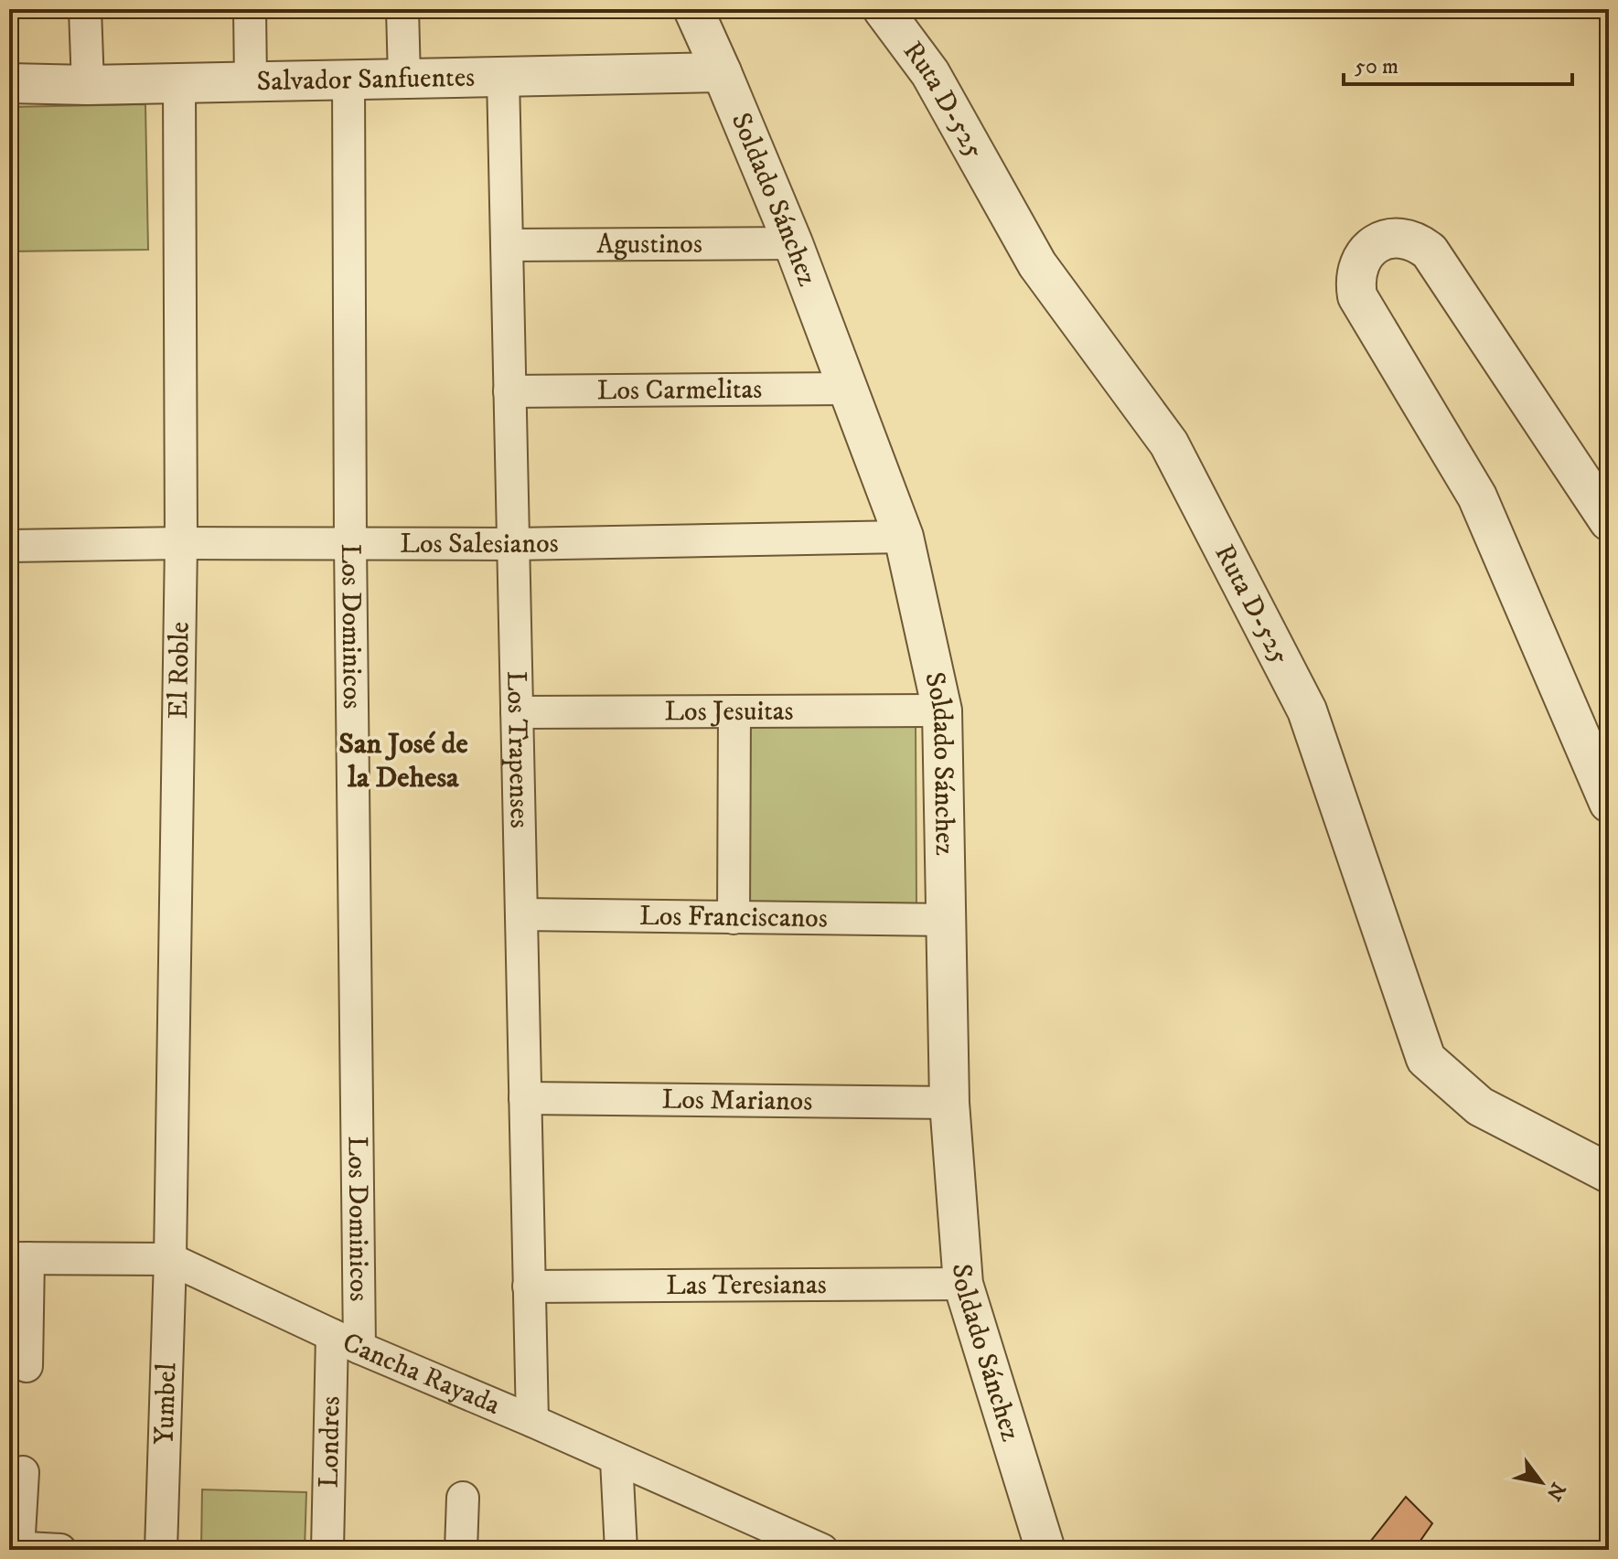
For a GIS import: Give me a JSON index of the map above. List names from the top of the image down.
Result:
{
  "streets": {
    "street": [
      "Salvador Sanfuentes",
      "Ruta D-525",
      "Soldado Sánchez",
      "Agustinos",
      "Los Carmelitas",
      "Los Salesianos",
      "Los Dominicos",
      "El Roble",
      "Los Jesuitas",
      "Los Trapenses",
      "Los Franciscanos",
      "Los Marianos",
      "Las Teresianas",
      "Cancha Rayada",
      "Yumbel",
      "Londres"
    ]
  },
  "crossings": [
    ["Salvador Sanfuentes", "Soldado Sánchez"],
    ["Salvador Sanfuentes", "Los Dominicos"],
    ["Salvador Sanfuentes", "El Roble"],
    ["Salvador Sanfuentes", "Los Trapenses"],
    ["Soldado Sánchez", "Agustinos"],
    ["Soldado Sánchez", "Los Carmelitas"],
    ["Soldado Sánchez", "Los Salesianos"],
    ["Soldado Sánchez", "Los Jesuitas"],
    ["Soldado Sánchez", "Los Franciscanos"],
    ["Soldado Sánchez", "Los Marianos"],
    ["Soldado Sánchez", "Las Teresianas"],
    ["Agustinos", "Los Trapenses"],
    ["Los Carmelitas", "Los Trapenses"],
    ["Los Salesianos", "Los Dominicos"],
    ["Los Salesianos", "El Roble"],
    ["Los Salesianos", "Los Trapenses"],
    ["Los Dominicos", "Cancha Rayada"],
    ["Los Dominicos", "Londres"],
    ["El Roble", "Cancha Rayada"],
    ["El Roble", "Yumbel"],
    ["Los Jesuitas", "Los Trapenses"],
    ["Los Trapenses", "Los Franciscanos"],
    ["Los Trapenses", "Los Marianos"],
    ["Los Trapenses", "Las Teresianas"],
    ["Los Trapenses", "Cancha Rayada"],
    ["Cancha Rayada", "Yumbel"],
    ["Cancha Rayada", "Londres"]
  ],
  "districts": ["San José de la Dehesa"],
  "scale_bar": "50 m",
  "north": "bottom right"
}
